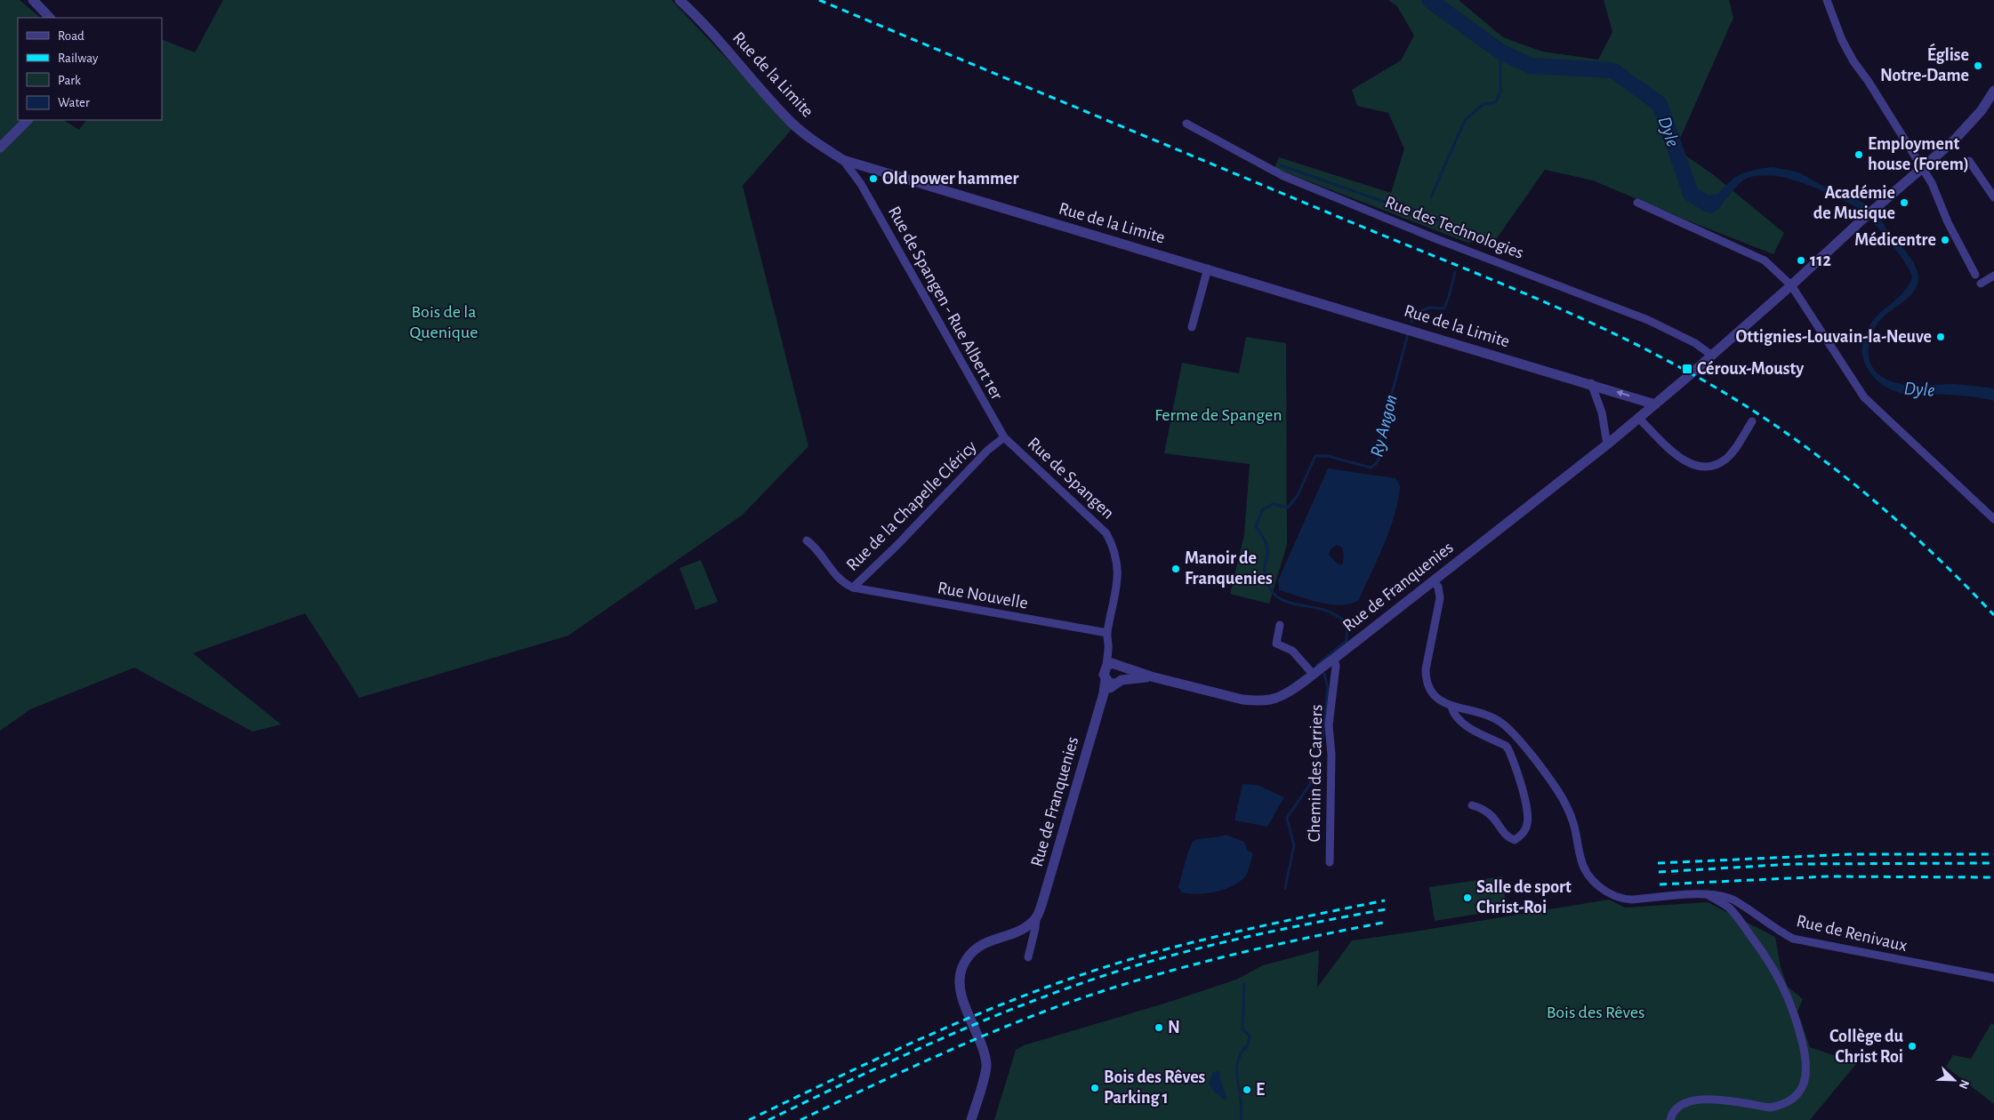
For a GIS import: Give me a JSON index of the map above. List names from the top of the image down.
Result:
{
  "streets": {
    "street": [
      "Rue de la Limite",
      "Rue des Technologies",
      "Rue de Spangen - Rue Albert 1er",
      "Rue de Spangen",
      "Rue de la Chapelle Cléricy",
      "Rue de Franquenies",
      "Rue Nouvelle",
      "Chemin des Carriers",
      "Rue de Renivaux"
    ]
  },
  "crossings": [
    ["Rue de la Limite", "Rue de Spangen - Rue Albert 1er"],
    ["Rue de la Limite", "Rue de Franquenies"],
    ["Rue des Technologies", "Rue de Franquenies"],
    ["Rue de Spangen - Rue Albert 1er", "Rue de Spangen"],
    ["Rue de Spangen - Rue Albert 1er", "Rue de la Chapelle Cléricy"],
    ["Rue de Spangen", "Rue de la Chapelle Cléricy"],
    ["Rue de Spangen", "Rue de Franquenies"],
    ["Rue de Spangen", "Rue Nouvelle"],
    ["Rue de la Chapelle Cléricy", "Rue Nouvelle"],
    ["Rue de Franquenies", "Chemin des Carriers"],
    ["Rue de Franquenies", "Rue de Renivaux"]
  ],
  "water": ["Dyle", "Ry Angon"],
  "parks": ["Bois de la Quenique", "Ferme de Spangen", "Bois des Rêves"],
  "places": {
    "other": [
      "Église Notre-Dame",
      "Employment house (Forem)",
      "Old power hammer",
      "Académie de Musique",
      "Médicentre",
      "112",
      "Ottignies-Louvain-la-Neuve",
      "Manoir de Franquenies",
      "Salle de sport Christ-Roi",
      "N",
      "Collège du Christ Roi",
      "Bois des Rêves Parking 1",
      "E"
    ],
    "transit": ["Céroux-Mousty"]
  },
  "legend": [
    "Road",
    "Railway",
    "Park",
    "Water"
  ],
  "north": "bottom right"
}
